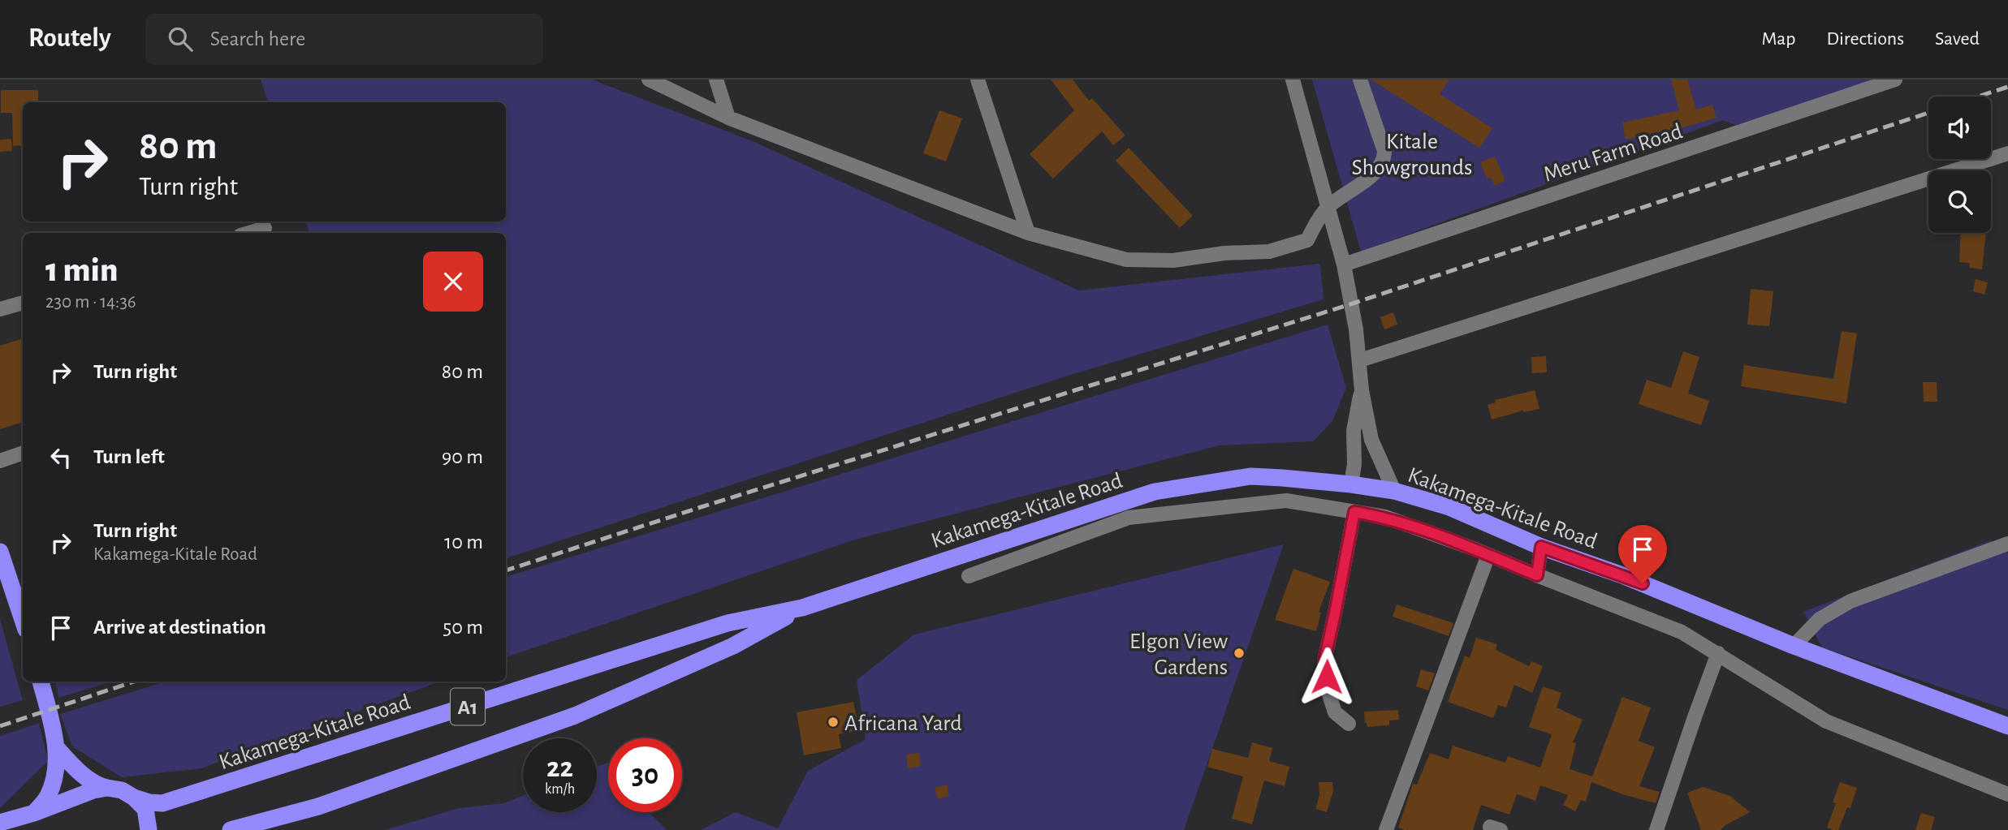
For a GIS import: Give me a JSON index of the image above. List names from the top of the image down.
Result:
{
  "streets": {
    "highway": ["Kakamega-Kitale Road", "A1"],
    "street": ["Meru Farm Road"]
  },
  "crossings": [
    ["Kakamega-Kitale Road", "A1"]
  ],
  "parks": ["Kitale Showgrounds"],
  "places": ["Elgon View Gardens", "Africana Yard"],
  "page": {
    "header": "Routely",
    "search": "Search here",
    "nav": ["Map", "Directions", "Saved"],
    "turn": ["80 m", "Turn right"],
    "heading": ["1 min", "230 m · 14:36"],
    "list": [
      {
        "name": "Turn right",
        "value": "80 m"
      },
      {
        "name": "Turn left",
        "value": "90 m"
      },
      {
        "name": "Turn right",
        "note": "Kakamega-Kitale Road",
        "value": "10 m"
      },
      {
        "name": "Arrive at destination",
        "value": "50 m"
      }
    ],
    "speed": "22 km/h",
    "limit": "30"
  }
}
